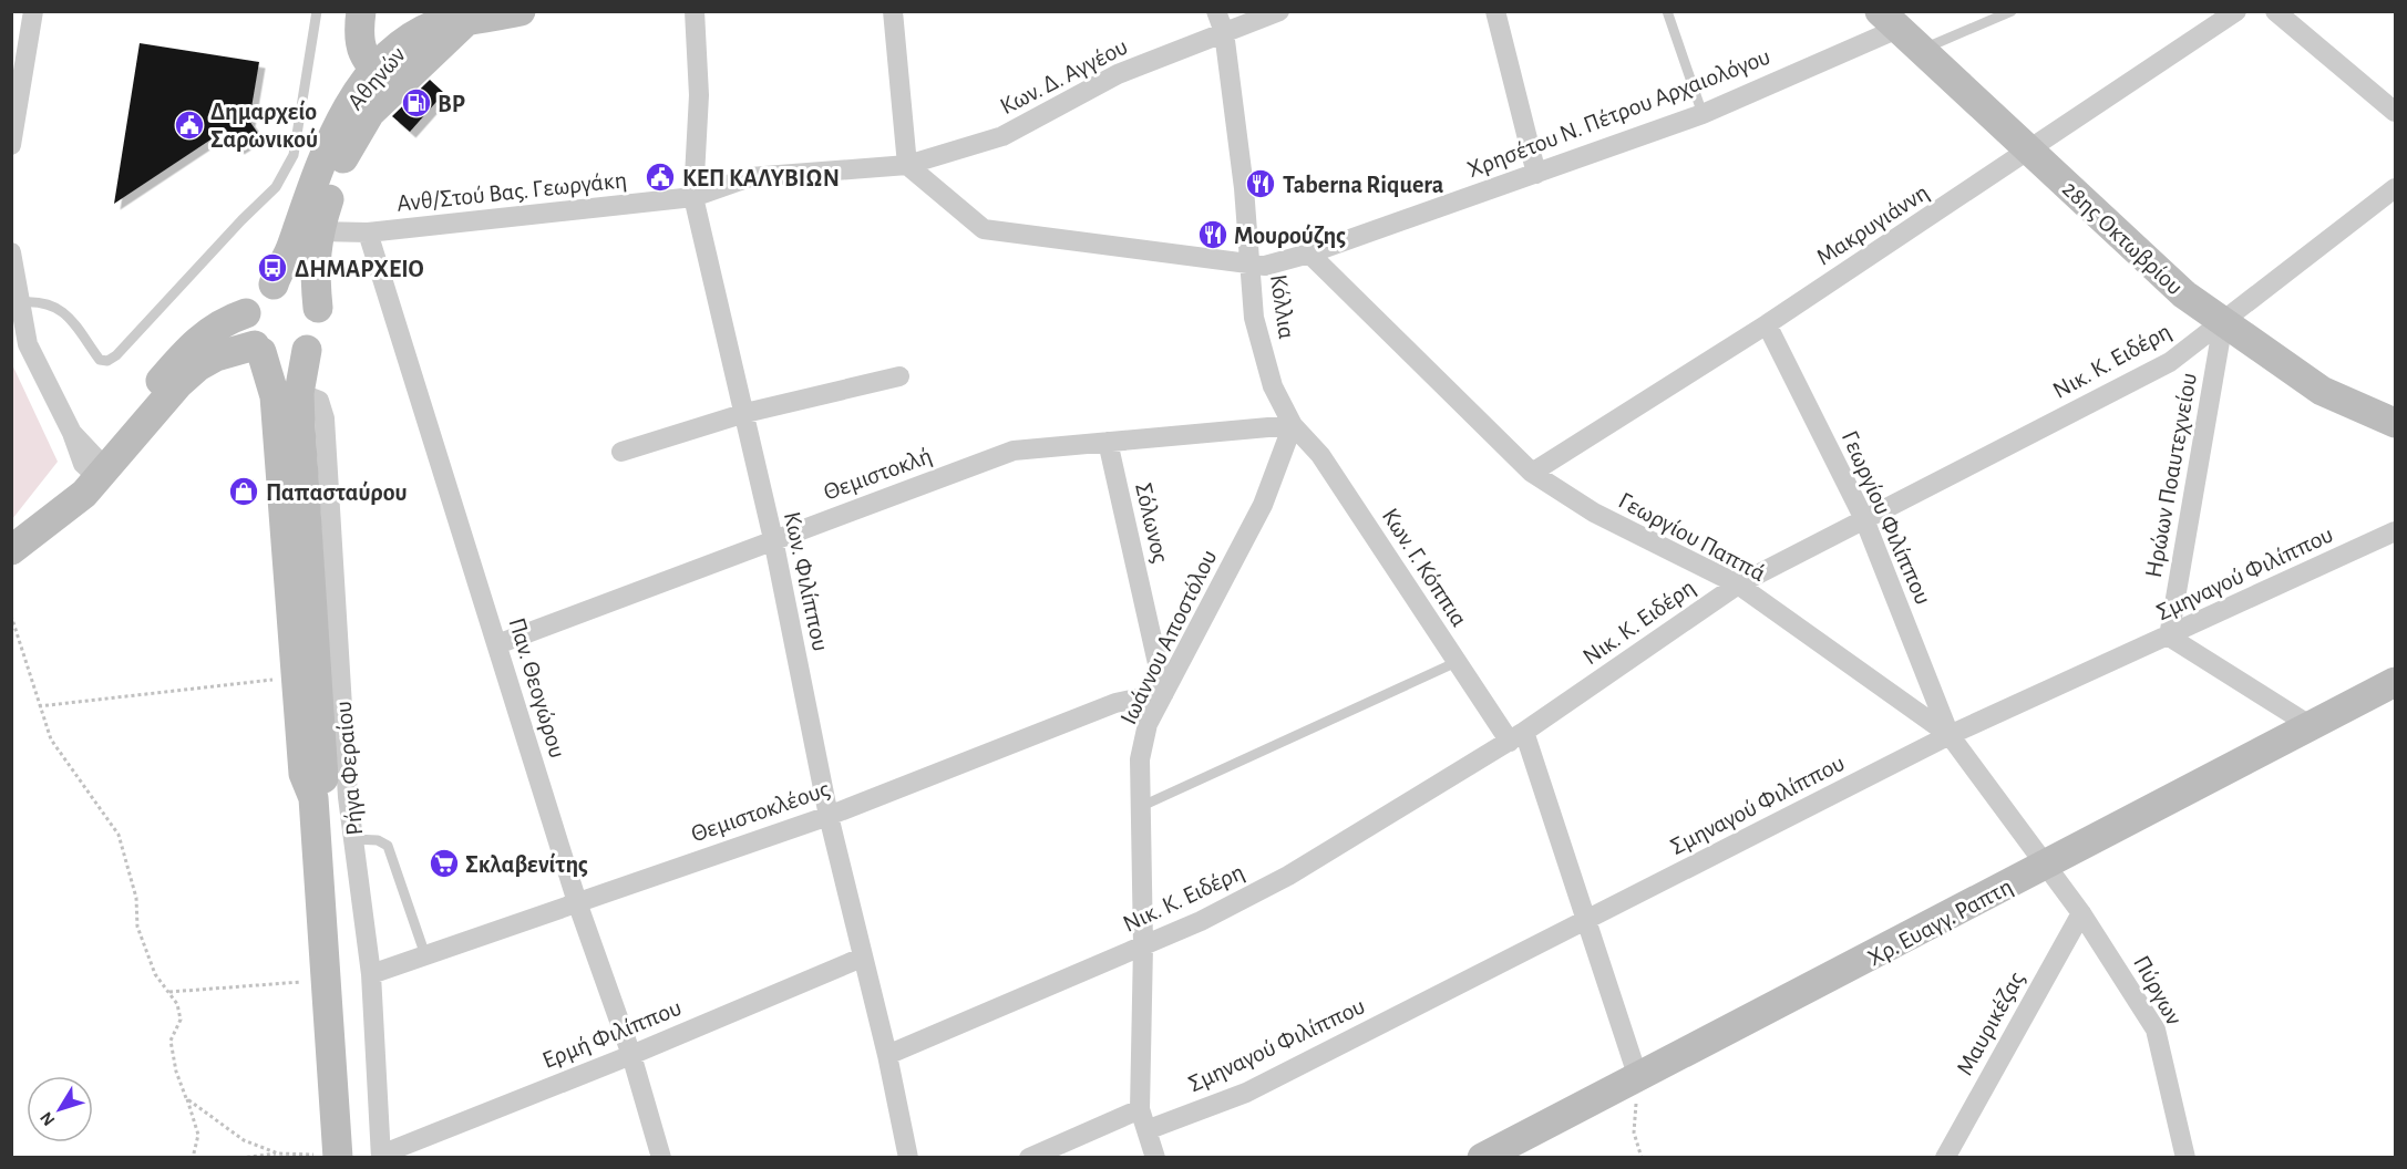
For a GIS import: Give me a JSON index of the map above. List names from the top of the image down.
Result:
{
  "streets": {
    "street": [
      "Κων. Δ. Αγγέου",
      "Αθηνών",
      "Χρησέτου Ν. Πέτρου Αρχαιολόγου",
      "Ανθ/Στού Βας. Γεωργάκη",
      "Μακρυγιάννη",
      "28ης Οκτωβρίου",
      "Κόλλια",
      "Νικ. Κ. Ειδέρη",
      "Θεμιστοκλή",
      "Ηρώων Ποαυτεχνείου",
      "Γεωργίου Φιλίππου",
      "Σόλωνος",
      "Γεωργίου Παππά",
      "Κων. Γ. Κόππια",
      "Σμηναγού Φιλίππου",
      "Κων. Φιλίππου",
      "Ιωάννου Αποστόλου",
      "Παν. Θεογώρου",
      "Ρήγα Φεραίου",
      "Θεμιστοκλέους",
      "Χρ. Ευαγγ. Ραπτη",
      "Πύργων",
      "Μαυρικέζας",
      "Ερμή Φιλίππου"
    ]
  },
  "crossings": [
    ["Κων. Δ. Αγγέου", "Χρησέτου Ν. Πέτρου Αρχαιολόγου"],
    ["Κων. Δ. Αγγέου", "Ανθ/Στού Βας. Γεωργάκη"],
    ["Κων. Δ. Αγγέου", "Κόλλια"],
    ["Αθηνών", "Ανθ/Στού Βας. Γεωργάκη"],
    ["Αθηνών", "Ρήγα Φεραίου"],
    ["Χρησέτου Ν. Πέτρου Αρχαιολόγου", "Ανθ/Στού Βας. Γεωργάκη"],
    ["Χρησέτου Ν. Πέτρου Αρχαιολόγου", "28ης Οκτωβρίου"],
    ["Χρησέτου Ν. Πέτρου Αρχαιολόγου", "Κόλλια"],
    ["Χρησέτου Ν. Πέτρου Αρχαιολόγου", "Γεωργίου Παππά"],
    ["Ανθ/Στού Βας. Γεωργάκη", "Κων. Φιλίππου"],
    ["Ανθ/Στού Βας. Γεωργάκη", "Παν. Θεογώρου"],
    ["Μακρυγιάννη", "28ης Οκτωβρίου"],
    ["Μακρυγιάννη", "Γεωργίου Φιλίππου"],
    ["Μακρυγιάννη", "Γεωργίου Παππά"],
    ["28ης Οκτωβρίου", "Νικ. Κ. Ειδέρη"],
    ["28ης Οκτωβρίου", "Ηρώων Ποαυτεχνείου"],
    ["Κόλλια", "Θεμιστοκλή"],
    ["Κόλλια", "Κων. Γ. Κόππια"],
    ["Κόλλια", "Ιωάννου Αποστόλου"],
    ["Νικ. Κ. Ειδέρη", "Ηρώων Ποαυτεχνείου"],
    ["Νικ. Κ. Ειδέρη", "Γεωργίου Φιλίππου"],
    ["Νικ. Κ. Ειδέρη", "Γεωργίου Παππά"],
    ["Νικ. Κ. Ειδέρη", "Κων. Γ. Κόππια"],
    ["Νικ. Κ. Ειδέρη", "Κων. Φιλίππου"],
    ["Νικ. Κ. Ειδέρη", "Ιωάννου Αποστόλου"],
    ["Θεμιστοκλή", "Σόλωνος"],
    ["Θεμιστοκλή", "Κων. Γ. Κόππια"],
    ["Θεμιστοκλή", "Κων. Φιλίππου"],
    ["Θεμιστοκλή", "Ιωάννου Αποστόλου"],
    ["Θεμιστοκλή", "Παν. Θεογώρου"],
    ["Ηρώων Ποαυτεχνείου", "Σμηναγού Φιλίππου"],
    ["Γεωργίου Φιλίππου", "Γεωργίου Παππά"],
    ["Γεωργίου Φιλίππου", "Σμηναγού Φιλίππου"],
    ["Σόλωνος", "Ιωάννου Αποστόλου"],
    ["Σόλωνος", "Θεμιστοκλέους"],
    ["Γεωργίου Παππά", "Σμηναγού Φιλίππου"],
    ["Γεωργίου Παππά", "Χρ. Ευαγγ. Ραπτη"],
    ["Γεωργίου Παππά", "Πύργων"],
    ["Κων. Γ. Κόππια", "Σμηναγού Φιλίππου"],
    ["Κων. Γ. Κόππια", "Ιωάννου Αποστόλου"],
    ["Κων. Γ. Κόππια", "Χρ. Ευαγγ. Ραπτη"],
    ["Σμηναγού Φιλίππου", "Ιωάννου Αποστόλου"],
    ["Κων. Φιλίππου", "Θεμιστοκλέους"],
    ["Κων. Φιλίππου", "Ερμή Φιλίππου"],
    ["Ιωάννου Αποστόλου", "Θεμιστοκλέους"],
    ["Παν. Θεογώρου", "Θεμιστοκλέους"],
    ["Παν. Θεογώρου", "Ερμή Φιλίππου"],
    ["Ρήγα Φεραίου", "Θεμιστοκλέους"],
    ["Ρήγα Φεραίου", "Ερμή Φιλίππου"],
    ["Χρ. Ευαγγ. Ραπτη", "Πύργων"],
    ["Πύργων", "Μαυρικέζας"]
  ],
  "places": {
    "fuel station": ["BP"],
    "public building": ["Δημαρχείο Σαρωνικού", "ΚΕΠ ΚΑΛΥΒΙΩΝ"],
    "restaurant": ["Taberna Riquera", "Μουρούζης"],
    "bus stop": ["ΔΗΜΑΡΧΕΙΟ"],
    "shop": ["Παπασταύρου"],
    "supermarket": ["Σκλαβενίτης"]
  },
  "north": "bottom left"
}
